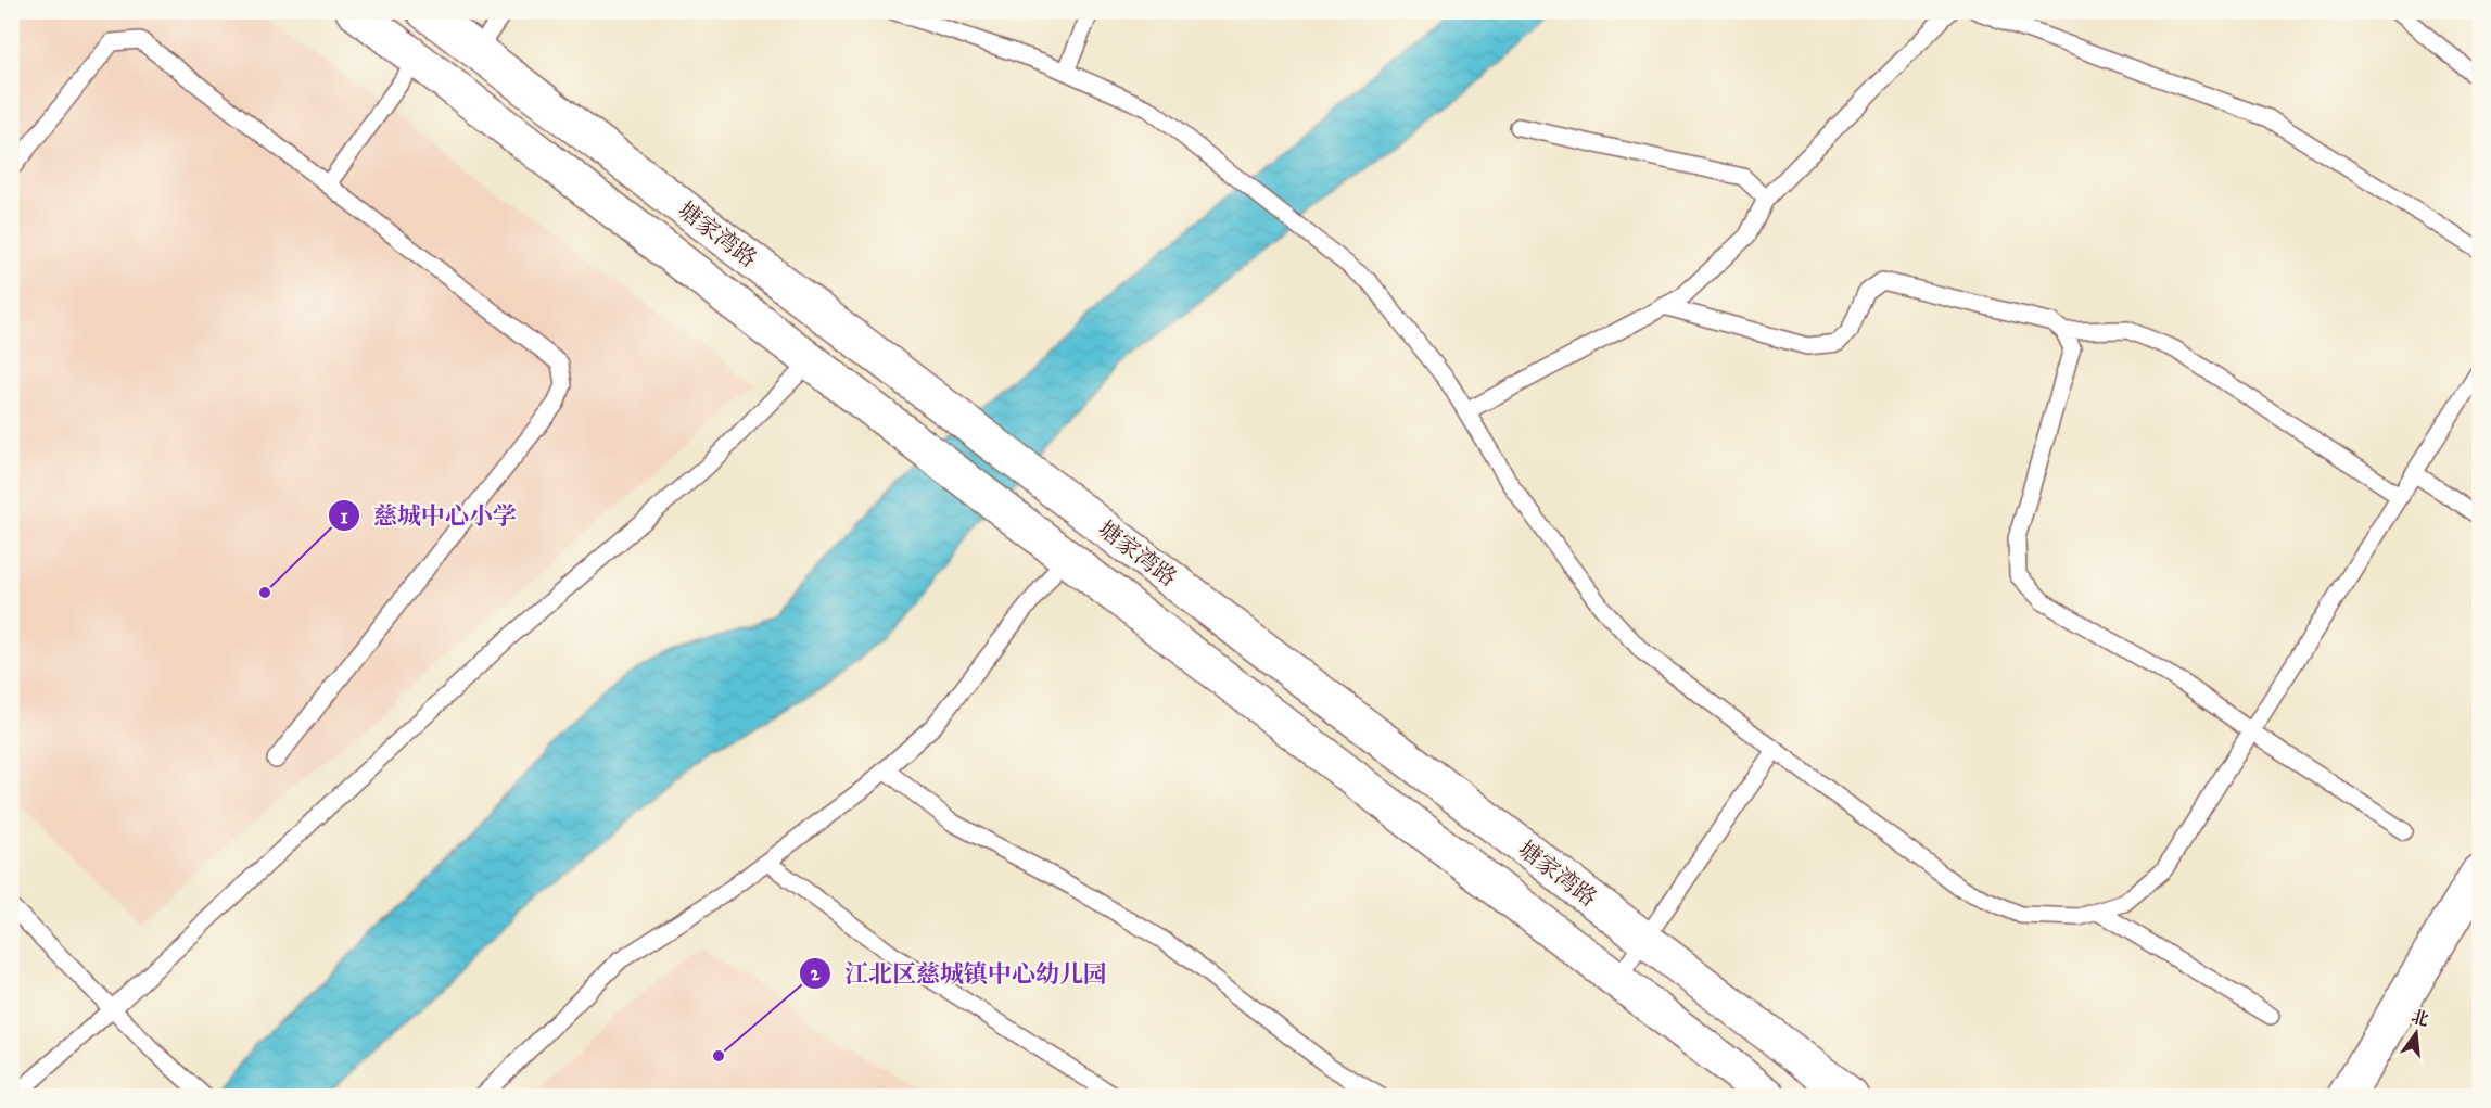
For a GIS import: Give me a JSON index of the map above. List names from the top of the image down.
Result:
{
  "streets": {
    "main road": ["塘家湾路"]
  },
  "places": ["慈城中心小学", "江北区慈城镇中心幼儿园"],
  "north": "top"
}
